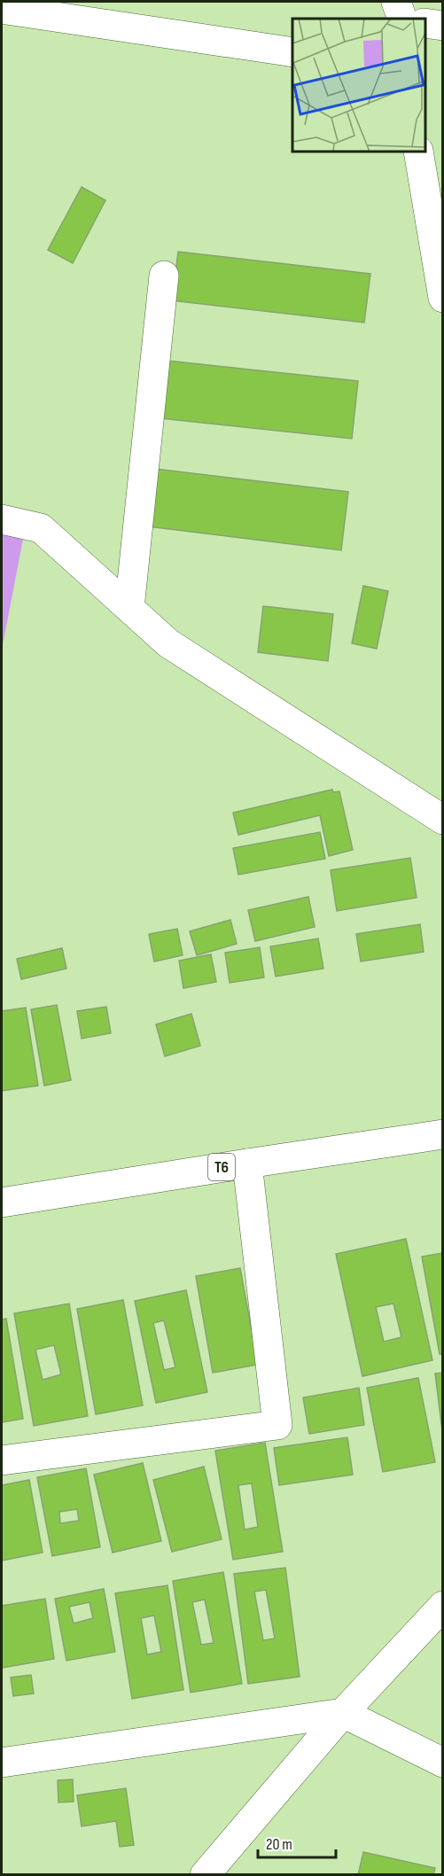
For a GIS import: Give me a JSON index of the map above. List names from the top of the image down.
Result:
{
  "streets": {
    "main road": ["T6"]
  },
  "scale_bar": "20 m"
}
